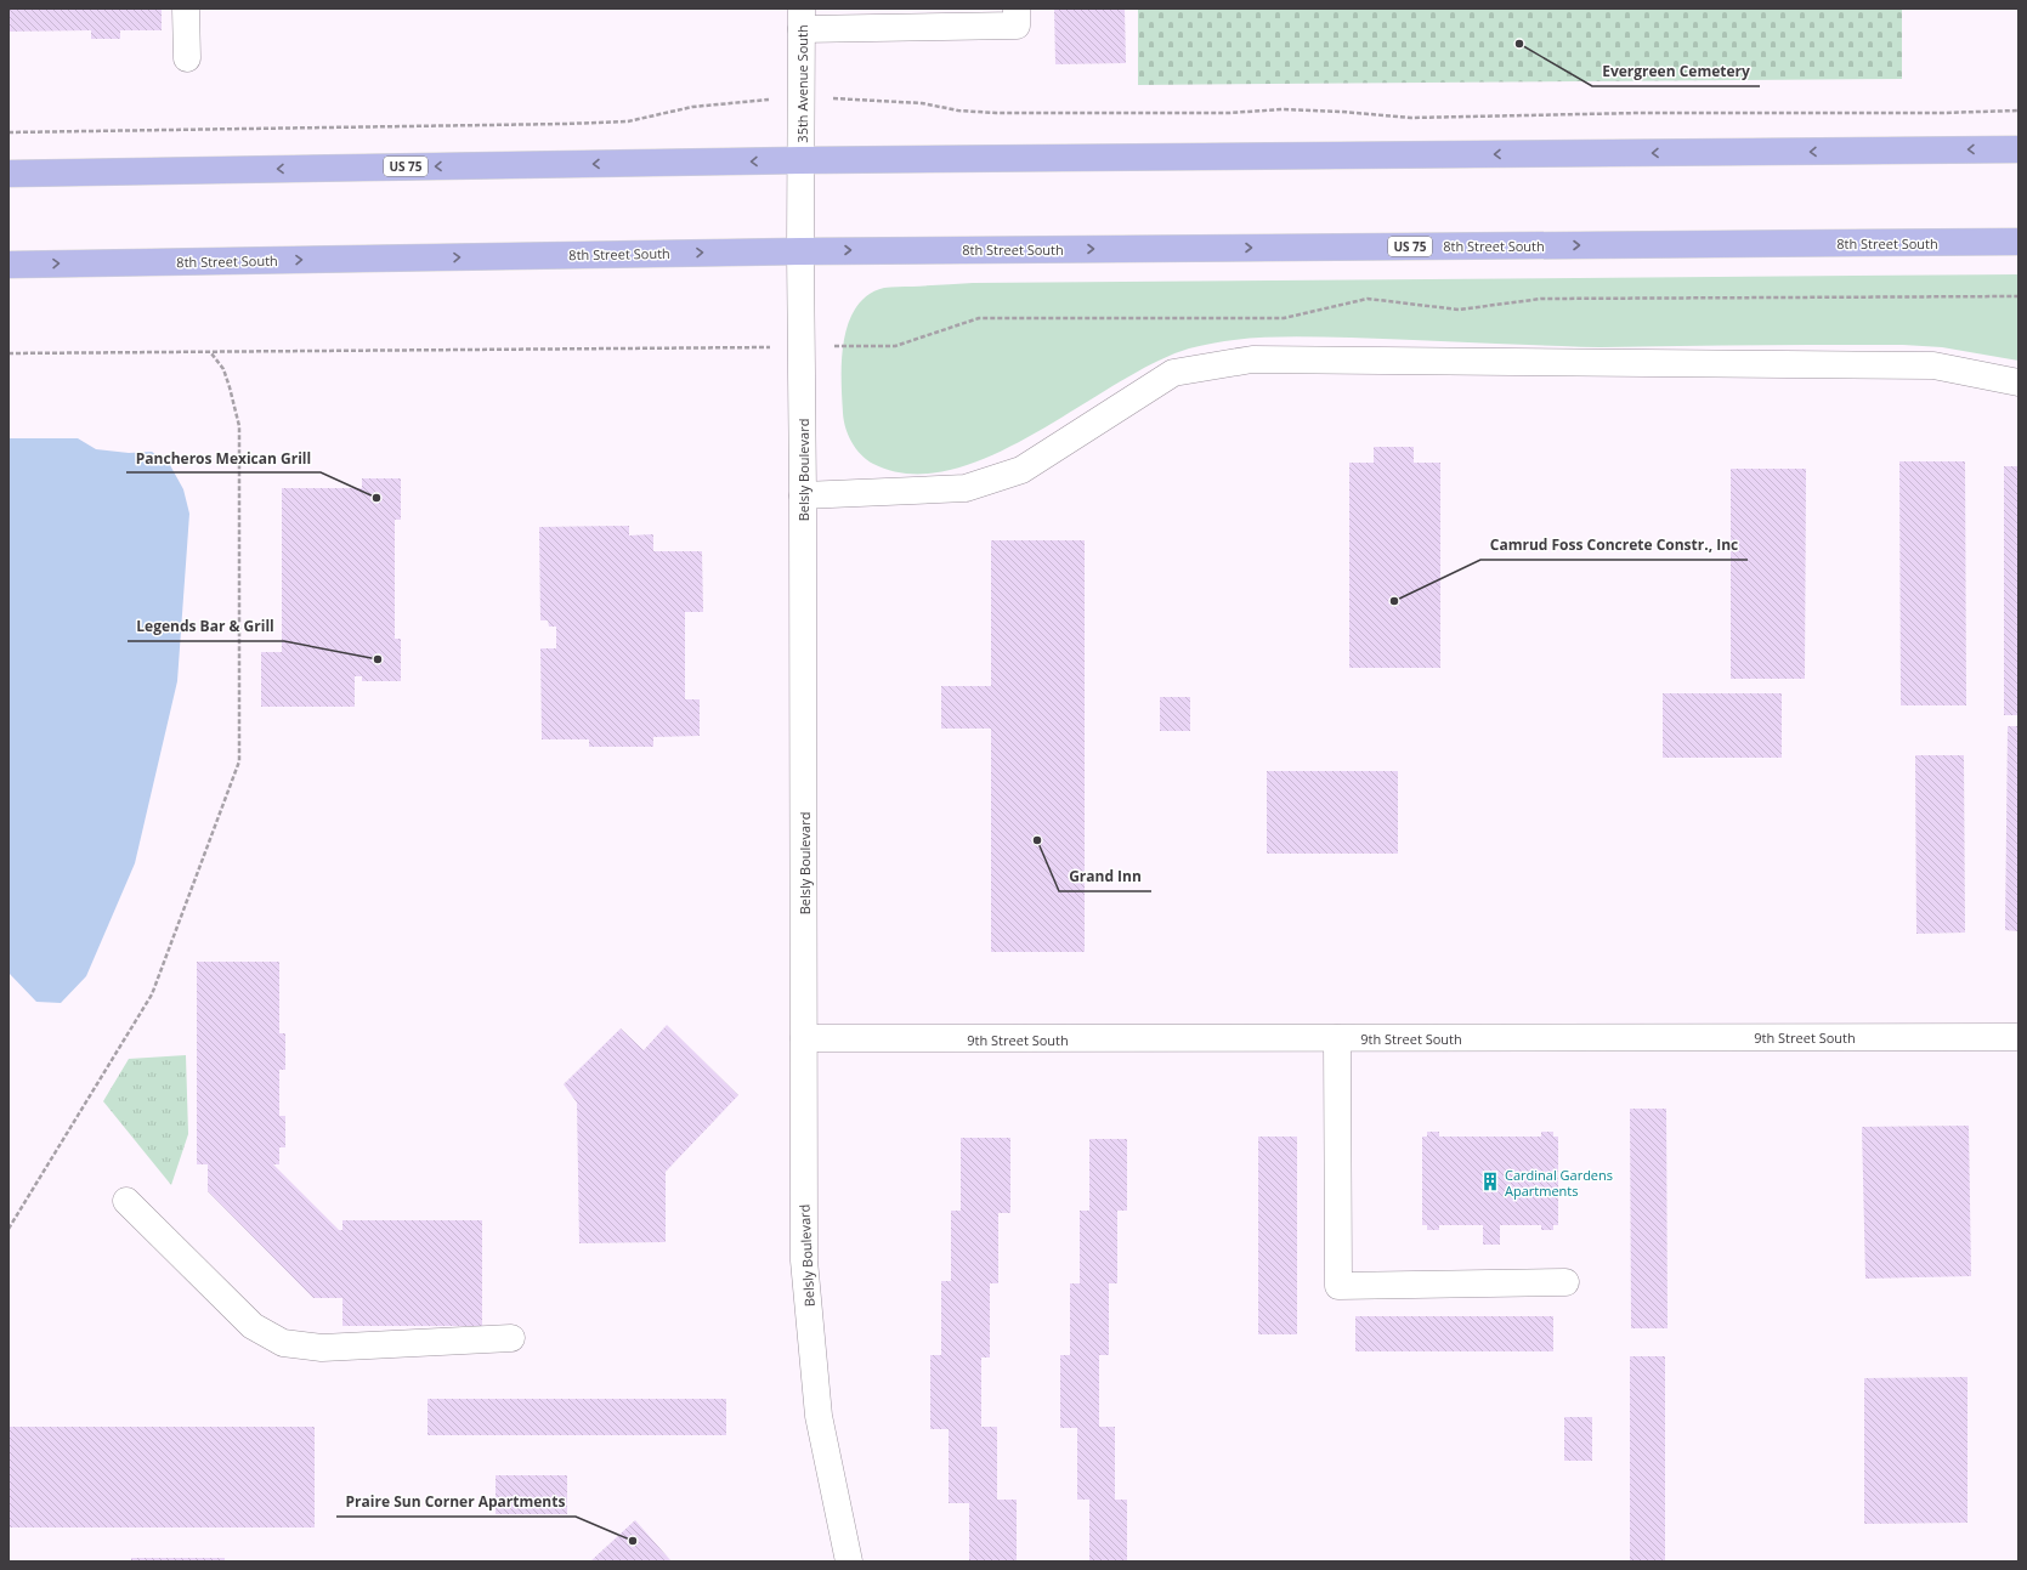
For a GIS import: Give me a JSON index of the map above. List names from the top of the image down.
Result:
{
  "streets": {
    "main road": ["US 75", "8th Street South"],
    "street": ["35th Avenue South", "Belsly Boulevard", "9th Street South"]
  },
  "crossings": [
    ["35th Avenue South", "US 75"],
    ["35th Avenue South", "Belsly Boulevard"],
    ["US 75", "Belsly Boulevard"],
    ["8th Street South", "Belsly Boulevard"],
    ["Belsly Boulevard", "9th Street South"]
  ],
  "places": {
    "other": [
      "Evergreen Cemetery",
      "Pancheros Mexican Grill",
      "Camrud Foss Concrete Constr., Inc",
      "Legends Bar & Grill",
      "Grand Inn",
      "Praire Sun Corner Apartments"
    ],
    "building": ["Cardinal Gardens Apartments"]
  }
}
